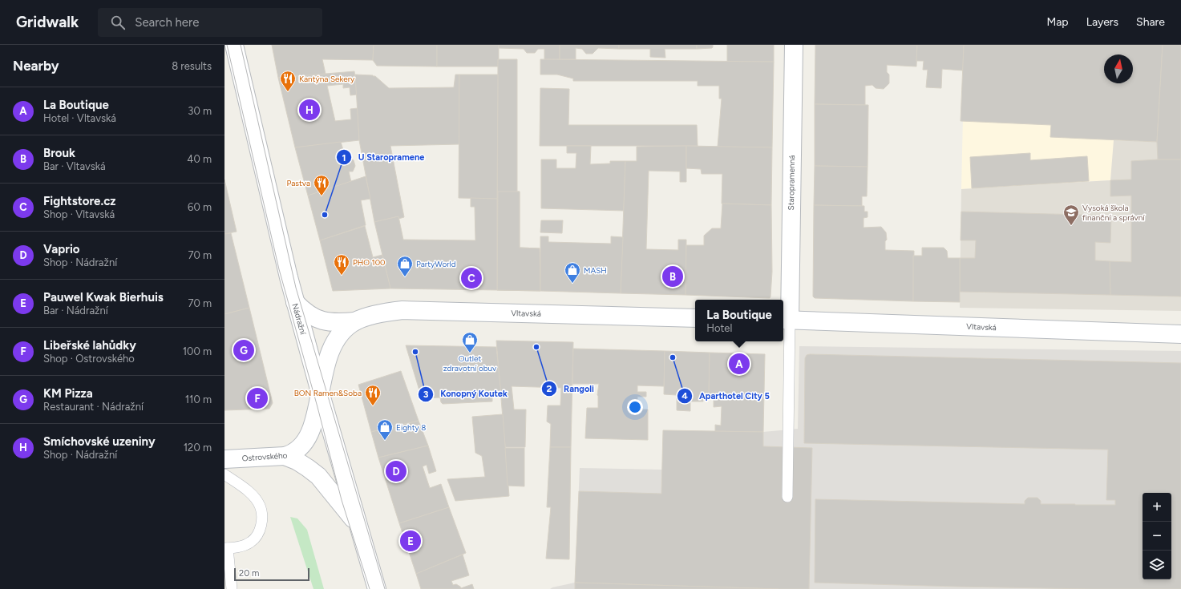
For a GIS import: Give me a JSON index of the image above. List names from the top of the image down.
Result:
{
  "streets": {
    "street": [
      "Staropramenná",
      "Vltavská",
      "Nádražní",
      "Ostrovského"
    ]
  },
  "crossings": [
    ["Staropramenná", "Vltavská"],
    ["Vltavská", "Nádražní"],
    ["Vltavská", "Ostrovského"],
    ["Nádražní", "Ostrovského"]
  ],
  "places": {
    "restaurant": [
      "Kantýna Sekery",
      "Pastva",
      "PHO 100",
      "BON Ramen&Soba"
    ],
    "other": [
      "U Staropramene",
      "Rangoli",
      "Konopný Koutek",
      "Aparthotel City 5"
    ],
    "school or university": ["Vysoká škola finanční a správní"],
    "shop": [
      "PartyWorld",
      "MASH",
      "Outlet zdravotní obuv",
      "Eighty 8"
    ]
  },
  "scale_bar": "20 m",
  "north": "top",
  "page": {
    "header": "Gridwalk",
    "search": "Search here",
    "nav": ["Map", "Layers", "Share"],
    "heading": ["Nearby", "8 results"],
    "list": [
      {
        "mark": "A",
        "name": "La Boutique",
        "note": "Hotel · Vltavská",
        "value": "30 m"
      },
      {
        "mark": "B",
        "name": "Brouk",
        "note": "Bar · Vltavská",
        "value": "40 m"
      },
      {
        "mark": "C",
        "name": "Fightstore.cz",
        "note": "Shop · Vltavská",
        "value": "60 m"
      },
      {
        "mark": "D",
        "name": "Vaprio",
        "note": "Shop · Nádražní",
        "value": "70 m"
      },
      {
        "mark": "E",
        "name": "Pauwel Kwak Bierhuis",
        "note": "Bar · Nádražní",
        "value": "70 m"
      },
      {
        "mark": "F",
        "name": "Libeřské lahůdky",
        "note": "Shop · Ostrovského",
        "value": "100 m"
      },
      {
        "mark": "G",
        "name": "KM Pizza",
        "note": "Restaurant · Nádražní",
        "value": "110 m"
      },
      {
        "mark": "H",
        "name": "Smíchovské uzeniny",
        "note": "Shop · Nádražní",
        "value": "120 m"
      }
    ],
    "pins": [
      "H",
      "B",
      "C",
      "G",
      "A",
      "F",
      "D",
      "E"
    ],
    "popup": ["La Boutique", "Hotel"],
    "map_buttons": ["+", "−"],
    "scale": "20 m"
  }
}
